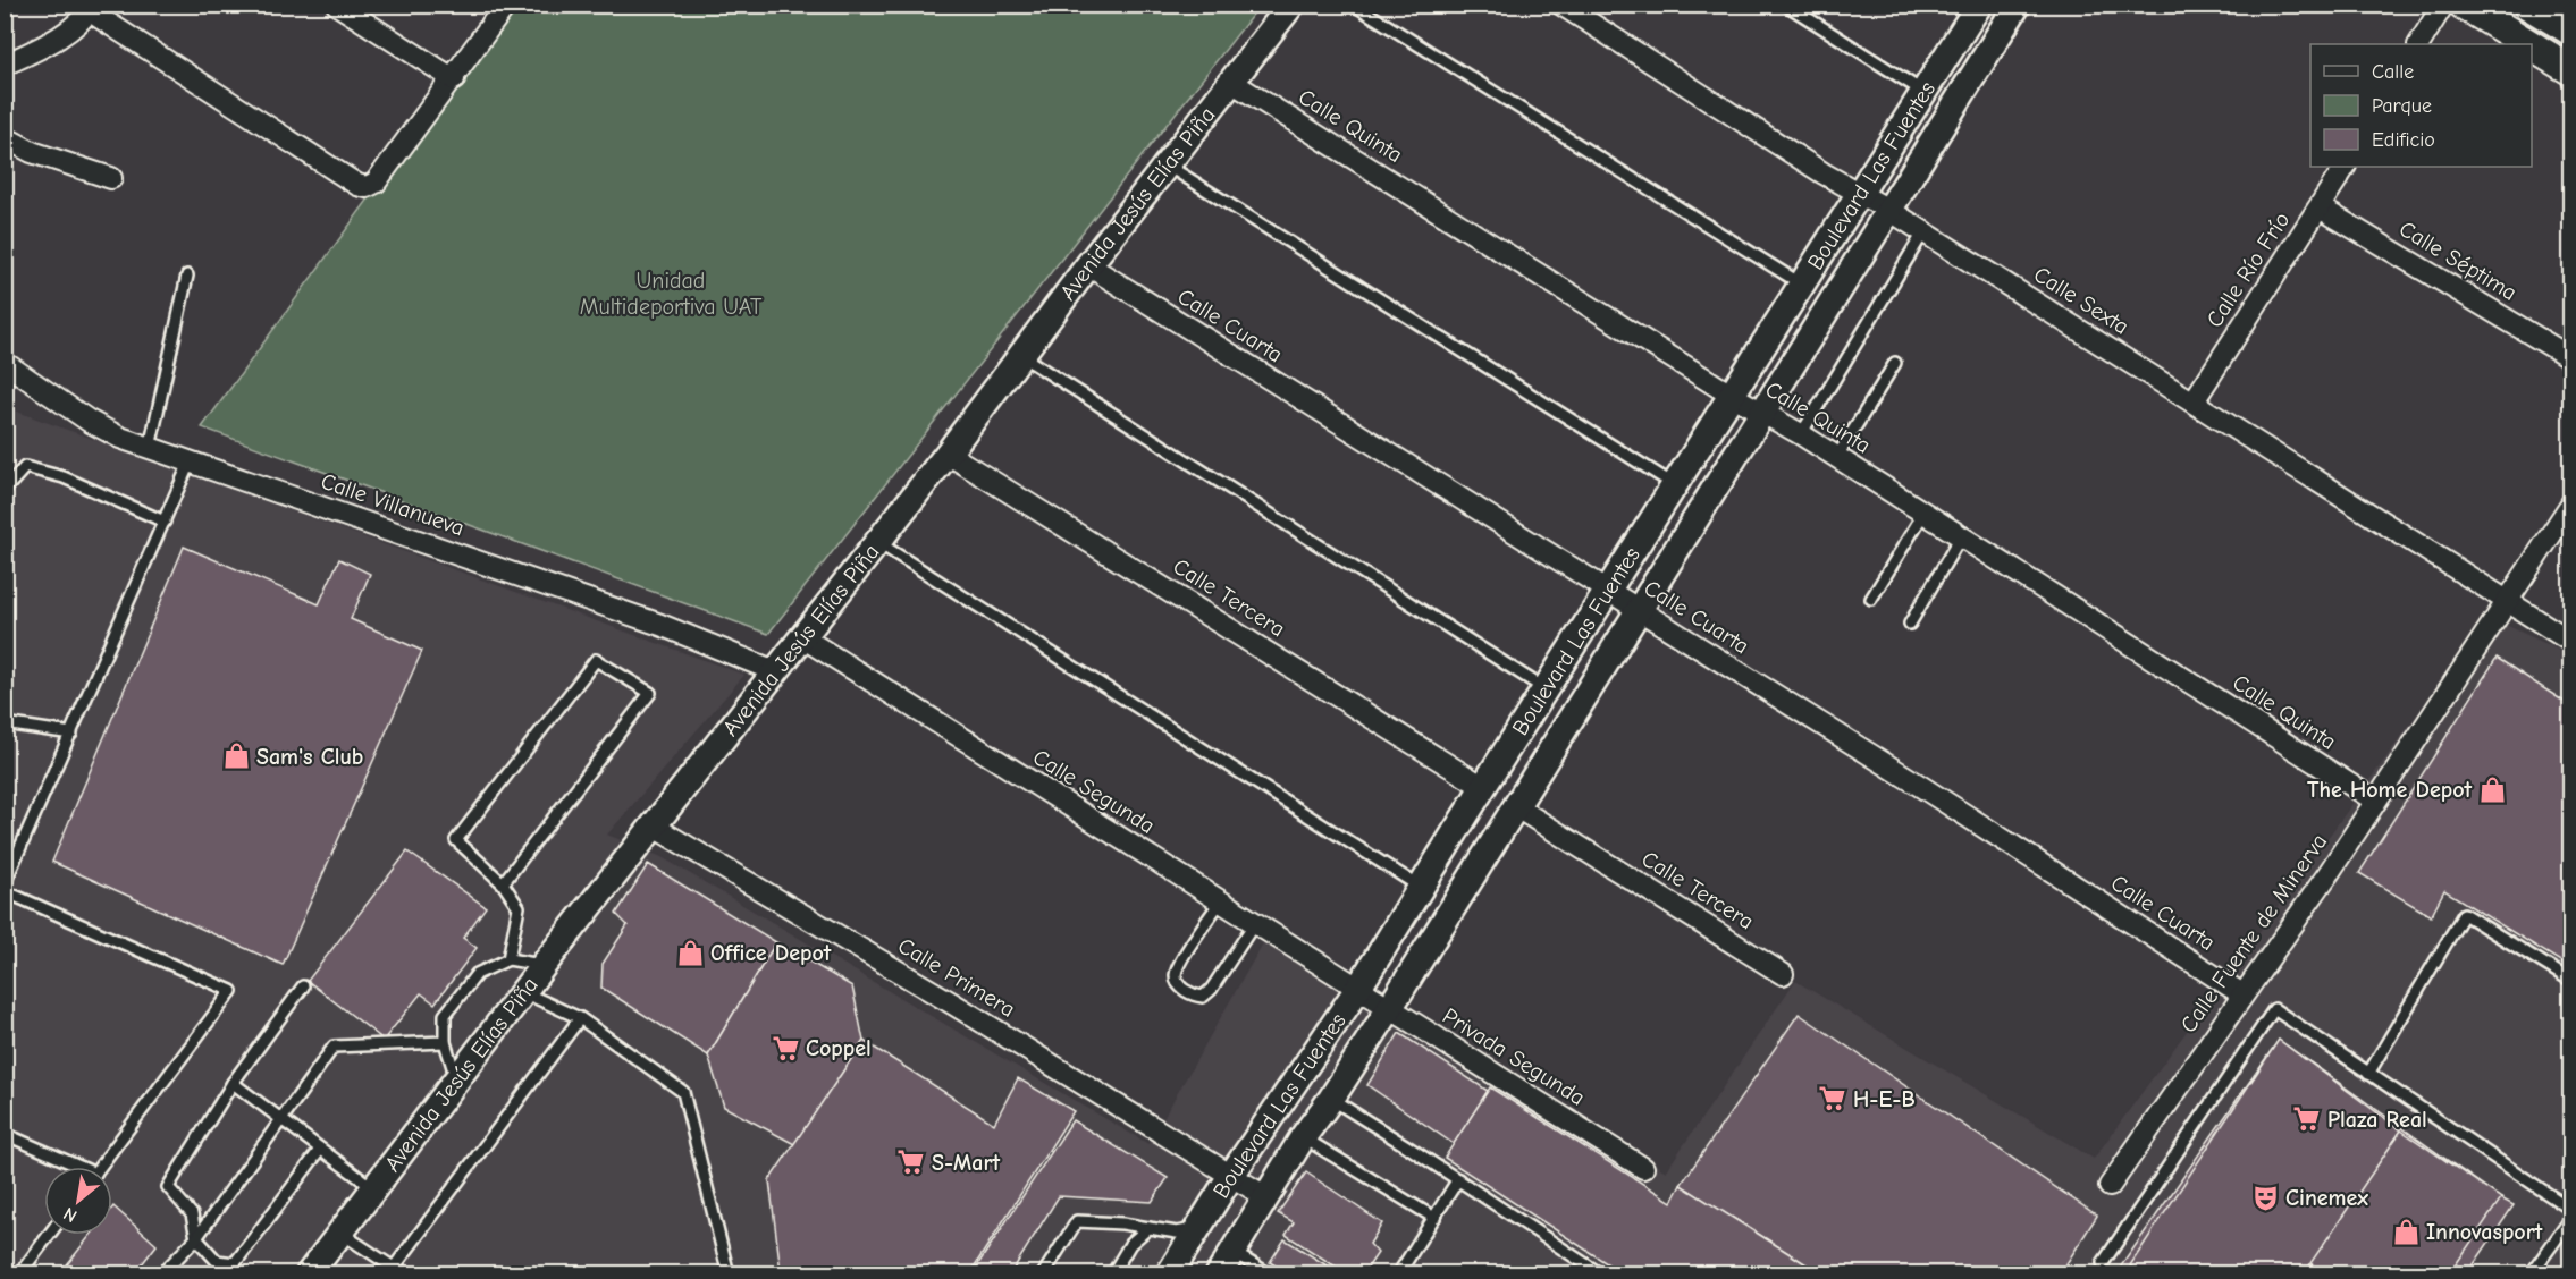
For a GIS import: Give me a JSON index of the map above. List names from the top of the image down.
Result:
{
  "streets": {
    "street": [
      "Calle Quinta",
      "Boulevard Las Fuentes",
      "Avenida Jesús Elías Piña",
      "Calle Séptima",
      "Calle Río Frío",
      "Calle Sexta",
      "Calle Cuarta",
      "Calle Villanueva",
      "Calle Tercera",
      "Calle Segunda",
      "Calle Fuente de Minerva",
      "Calle Primera",
      "Privada Segunda"
    ]
  },
  "crossings": [
    ["Calle Quinta", "Boulevard Las Fuentes"],
    ["Calle Quinta", "Avenida Jesús Elías Piña"],
    ["Calle Quinta", "Calle Fuente de Minerva"],
    ["Boulevard Las Fuentes", "Calle Sexta"],
    ["Boulevard Las Fuentes", "Calle Cuarta"],
    ["Boulevard Las Fuentes", "Calle Tercera"],
    ["Boulevard Las Fuentes", "Calle Segunda"],
    ["Boulevard Las Fuentes", "Calle Primera"],
    ["Boulevard Las Fuentes", "Privada Segunda"],
    ["Avenida Jesús Elías Piña", "Calle Cuarta"],
    ["Avenida Jesús Elías Piña", "Calle Villanueva"],
    ["Avenida Jesús Elías Piña", "Calle Tercera"],
    ["Avenida Jesús Elías Piña", "Calle Segunda"],
    ["Avenida Jesús Elías Piña", "Calle Primera"],
    ["Calle Séptima", "Calle Río Frío"],
    ["Calle Río Frío", "Calle Sexta"],
    ["Calle Sexta", "Calle Fuente de Minerva"],
    ["Calle Cuarta", "Calle Fuente de Minerva"],
    ["Calle Segunda", "Privada Segunda"]
  ],
  "parks": ["Unidad Multideportiva UAT"],
  "places": {
    "shop": [
      "Sam's Club",
      "The Home Depot",
      "Office Depot",
      "Innovasport"
    ],
    "supermarket": [
      "Coppel",
      "H-E-B",
      "Plaza Real",
      "S-Mart"
    ],
    "theatre": ["Cinemex"]
  },
  "legend": ["Calle", "Parque", "Edificio"],
  "north": "bottom left"
}
